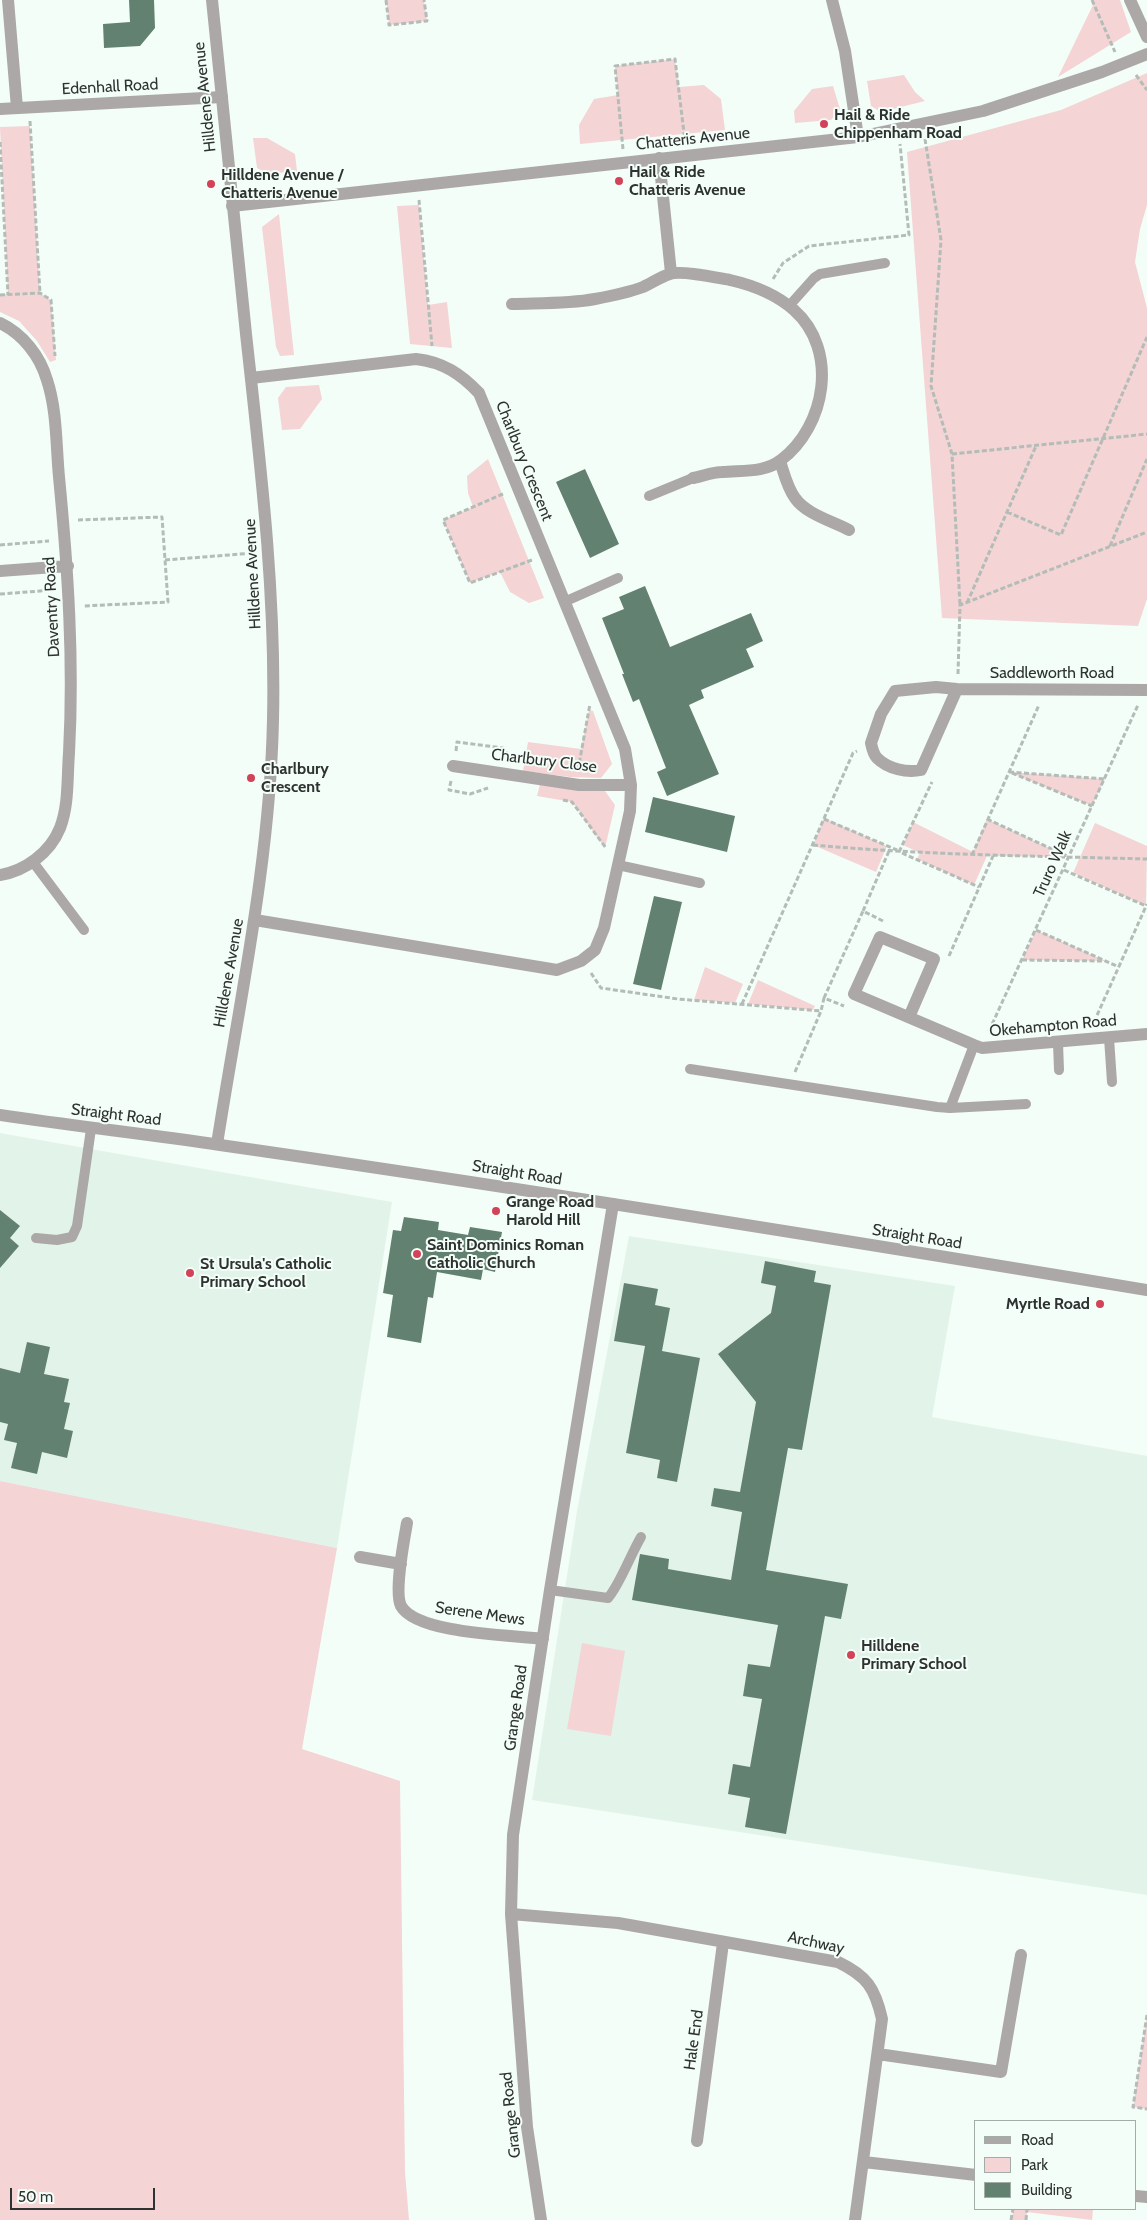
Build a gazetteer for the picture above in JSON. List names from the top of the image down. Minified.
{"streets":{"street":["Edenhall Road","Hilldene Avenue","Chatteris Avenue","Charlbury Crescent","Daventry Road","Saddleworth Road","Charlbury Close","Okehampton Road","Straight Road","Serene Mews","Grange Road","Archway","Hale End"],"path":["Truro Walk"]},"crossings":[["Edenhall Road","Hilldene Avenue"],["Hilldene Avenue","Chatteris Avenue"],["Hilldene Avenue","Charlbury Crescent"],["Hilldene Avenue","Straight Road"],["Charlbury Crescent","Charlbury Close"],["Saddleworth Road","Truro Walk"],["Truro Walk","Okehampton Road"],["Straight Road","Grange Road"],["Serene Mews","Grange Road"],["Grange Road","Archway"],["Archway","Hale End"]],"places":["Hail & Ride Chippenham Road","Hail & Ride Chatteris Avenue","Hilldene Avenue / Chatteris Avenue","Charlbury Crescent","Grange Road Harold Hill","Saint Dominics Roman Catholic Church","St Ursula's Catholic Primary School","Myrtle Road","Hilldene Primary School"],"legend":["Road","Park","Building"],"scale_bar":"50 m"}
